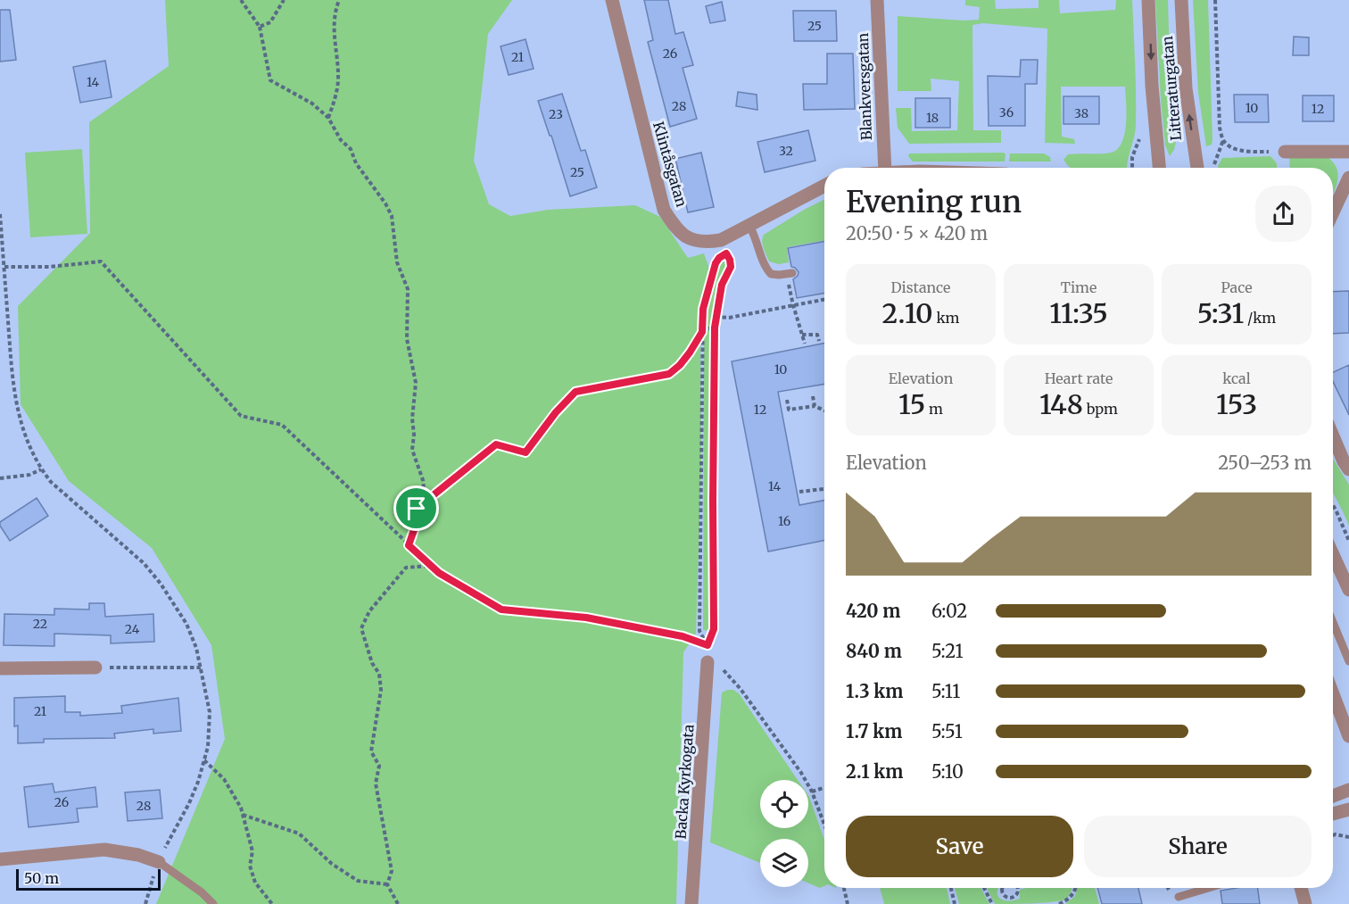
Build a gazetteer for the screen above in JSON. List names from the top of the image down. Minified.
{"streets":{"street":["Blankversgatan","Litteraturgatan","Klintåsgatan","Backa Kyrkogata"]},"house_numbers":["25","26","21","14","28","10","12","36","38","23","18","32","25","10","12","14","16","22","24","21","26","28"],"scale_bar":"50 m","page":{"heading":["Evening run","20:50 · 5 × 420 m"],"stats":[["Distance","2.10 km"],["Time","11:35"],["Pace","5:31 /km"],["Elevation","15 m"],["Heart rate","148 bpm"],["kcal","153"]],"chart":["Elevation","250–253 m"],"list":[{"name":"420 m","note":"6:02"},{"name":"840 m","note":"5:21"},{"name":"1.3 km","note":"5:11"},{"name":"1.7 km","note":"5:51"},{"name":"2.1 km","note":"5:10"}],"buttons":["Save","Share"],"scale":"50 m"}}
